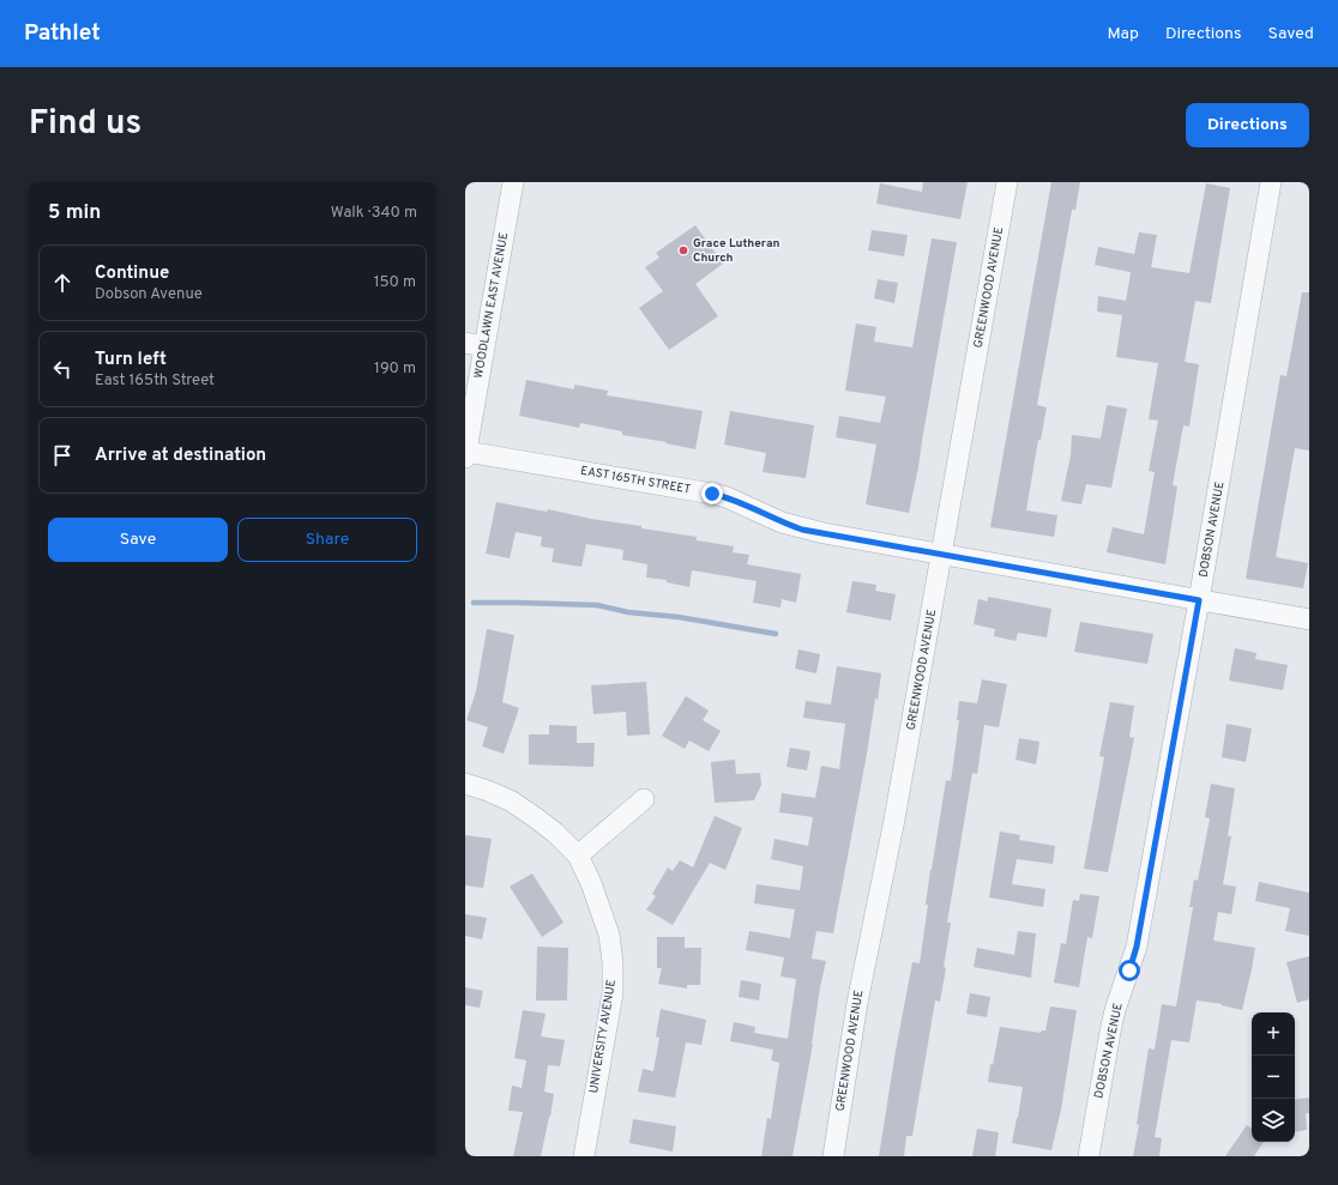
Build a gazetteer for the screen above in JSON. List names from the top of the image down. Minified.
{"streets":{"street":["GREENWOOD AVENUE","WOODLAWN EAST AVENUE","EAST 165TH STREET","DOBSON AVENUE","UNIVERSITY AVENUE"]},"crossings":[["GREENWOOD AVENUE","EAST 165TH STREET"],["WOODLAWN EAST AVENUE","EAST 165TH STREET"],["EAST 165TH STREET","DOBSON AVENUE"]],"places":["Grace Lutheran Church"],"page":{"header":"Pathlet","nav":["Map","Directions","Saved"],"title":"Find us","buttons":["Directions",["Save","Share"]],"heading":["5 min","Walk · 340 m"],"list":[["Continue","Dobson Avenue","150 m"],["Turn left","East 165th Street","190 m"],"Arrive at destination"],"map_buttons":["+","−"]}}
